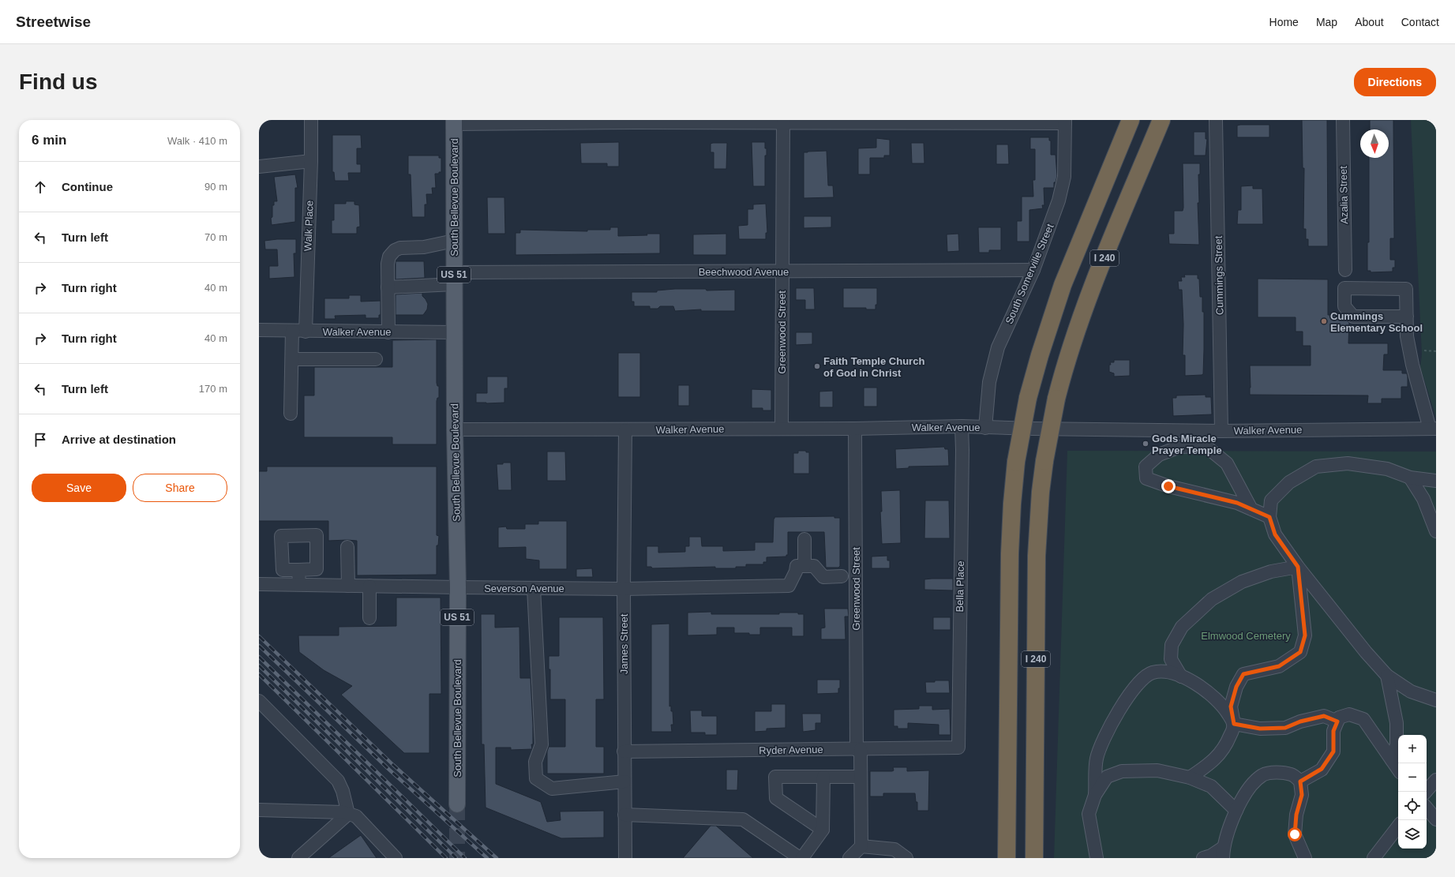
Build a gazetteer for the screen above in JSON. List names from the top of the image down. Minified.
{"streets":{"highway":["I 240"],"main road":["South Bellevue Boulevard","US 51"],"street":["Azalia Street","Walk Place","Beechwood Avenue","South Somerville Street","Cummings Street","Walker Avenue","Greenwood Street","Bella Place","Severson Avenue","James Street","Ryder Avenue"]},"crossings":[["South Bellevue Boulevard","Beechwood Avenue"],["South Bellevue Boulevard","Walker Avenue"],["South Bellevue Boulevard","Severson Avenue"],["Walk Place","Walker Avenue"],["Beechwood Avenue","South Somerville Street"],["Beechwood Avenue","Greenwood Street"],["South Somerville Street","Walker Avenue"],["Cummings Street","Walker Avenue"],["Walker Avenue","Greenwood Street"],["Walker Avenue","Bella Place"],["Walker Avenue","James Street"],["Greenwood Street","Ryder Avenue"],["Bella Place","Ryder Avenue"],["Severson Avenue","James Street"],["James Street","Ryder Avenue"]],"parks":["Elmwood Cemetery"],"places":["Cummings Elementary School","Faith Temple Church of God in Christ","Gods Miracle Prayer Temple"],"north":"bottom","page":{"header":"Streetwise","nav":["Home","Map","About","Contact"],"buttons":["Directions",["Save","Share"]],"title":"Find us","heading":["6 min","Walk · 410 m"],"list":[["Continue","90 m"],["Turn left","70 m"],["Turn right","40 m"],["Turn right","40 m"],["Turn left","170 m"],"Arrive at destination"],"map_buttons":["+","−"]}}
